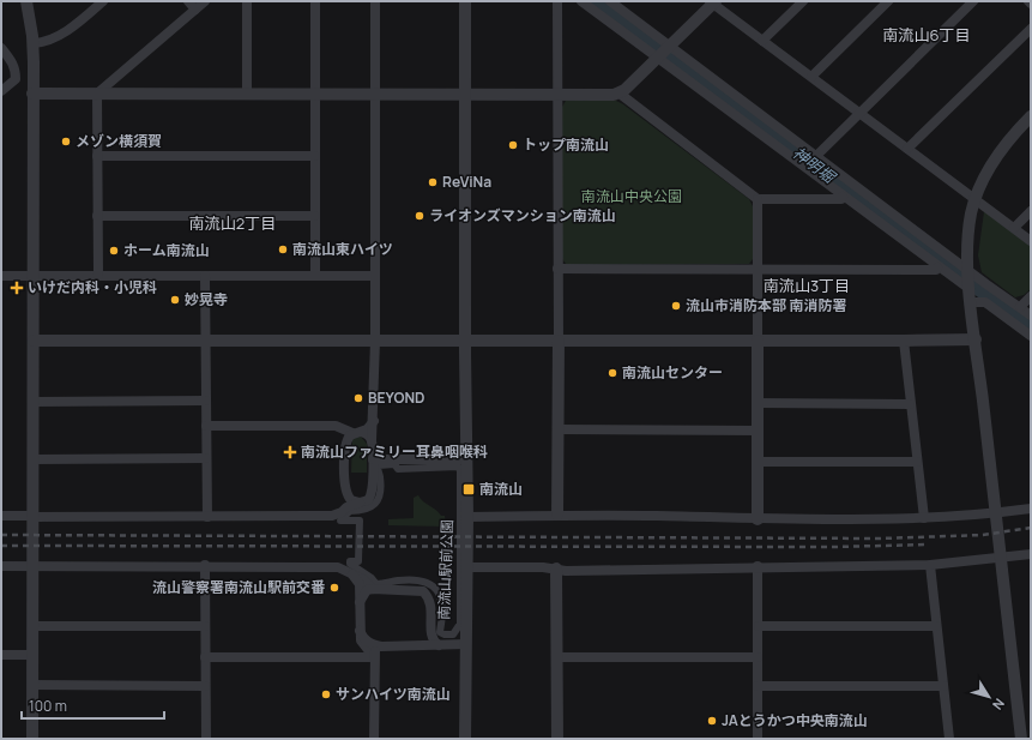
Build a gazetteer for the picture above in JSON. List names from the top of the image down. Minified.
{"streets":{"street":["南流山駅前公園"]},"districts":["南流山6丁目","南流山2丁目","南流山3丁目"],"water":["神明堀"],"parks":["南流山中央公園"],"places":{"other":["メゾン横須賀","トップ南流山","ReViNa","ライオンズマンション南流山","南流山東ハイツ","ホーム南流山","妙晃寺","流山市消防本部 南消防署","南流山センター","BEYOND","流山警察署南流山駅前交番","サンハイツ南流山","JAとうかつ中央南流山"],"health":["いけだ内科・小児科","南流山ファミリー耳鼻咽喉科"],"transit":["南流山"]},"scale_bar":"100 m","north":"bottom right"}
